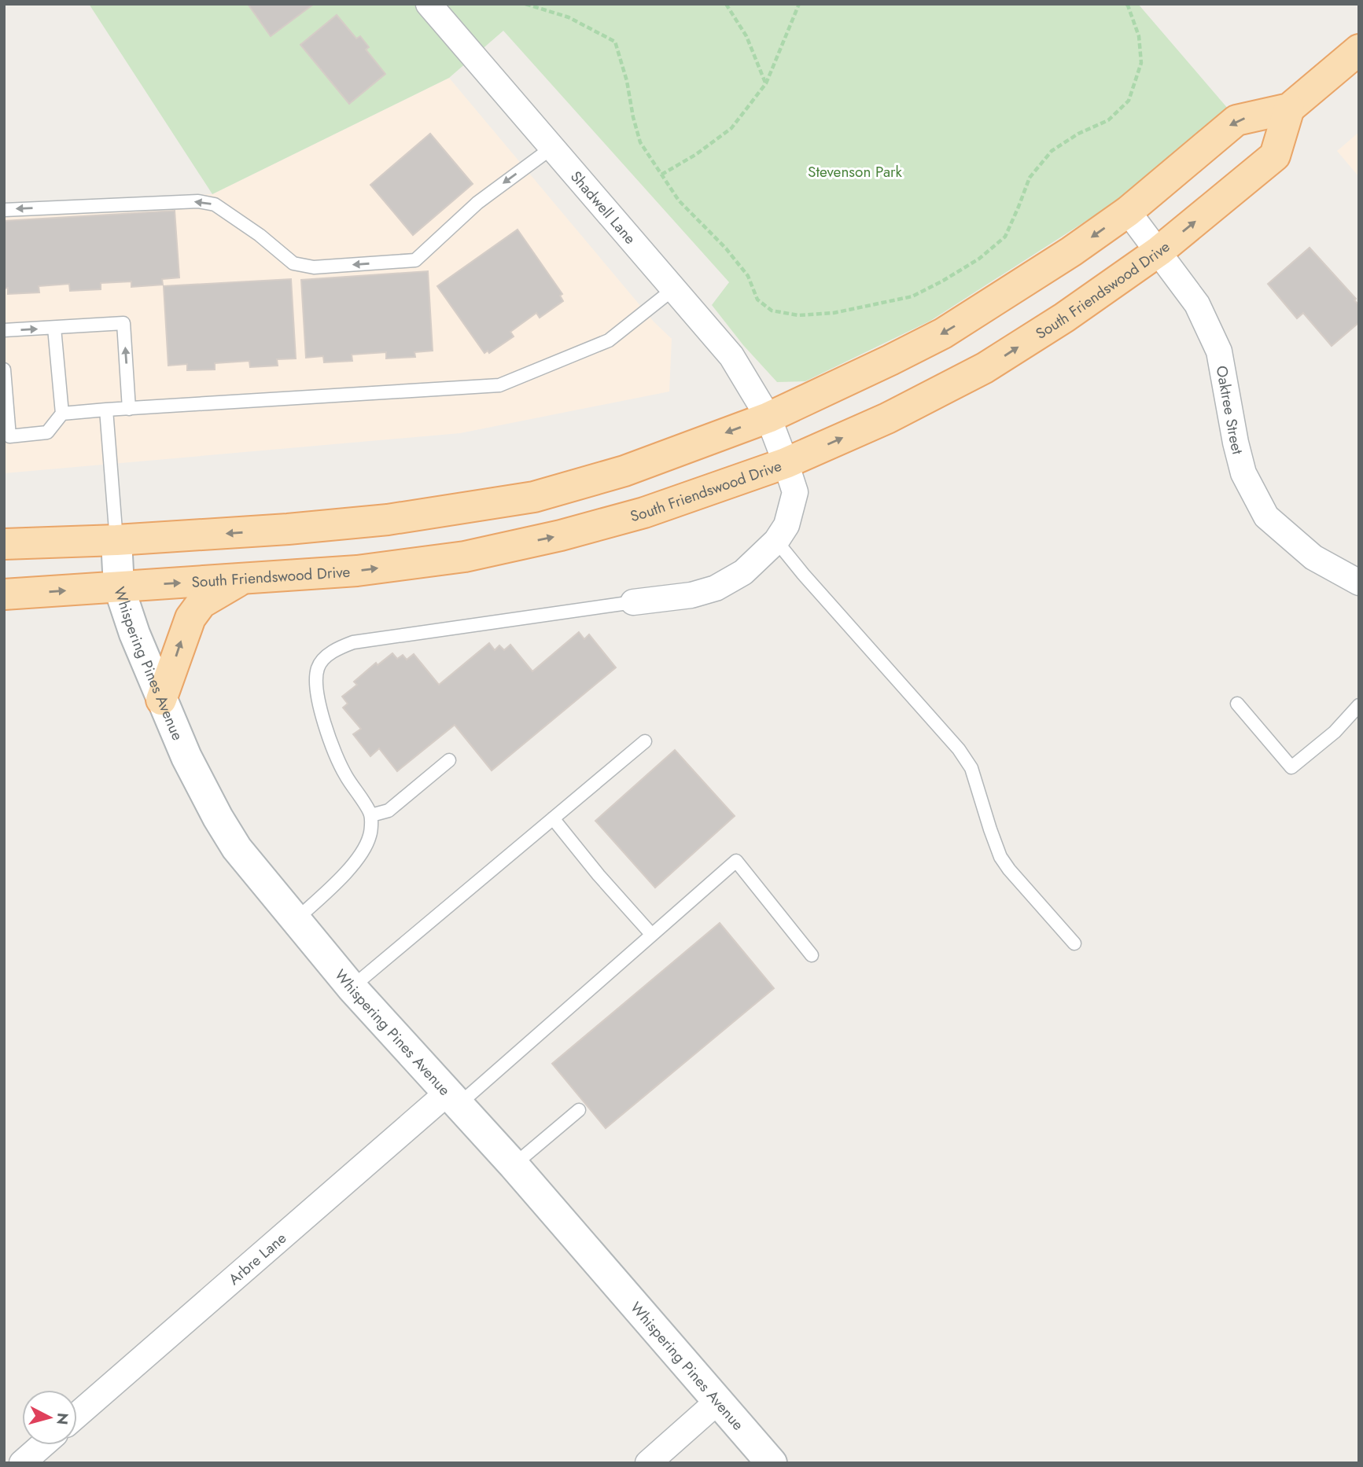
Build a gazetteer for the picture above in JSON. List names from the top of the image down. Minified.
{"streets":{"main road":["South Friendswood Drive","Whispering Pines Avenue"],"street":["Shadwell Lane","Oaktree Street","Arbre Lane"]},"crossings":[["Shadwell Lane","South Friendswood Drive"],["South Friendswood Drive","Oaktree Street"],["South Friendswood Drive","Whispering Pines Avenue"],["Whispering Pines Avenue","Arbre Lane"]],"parks":["Stevenson Park"],"north":"right"}
